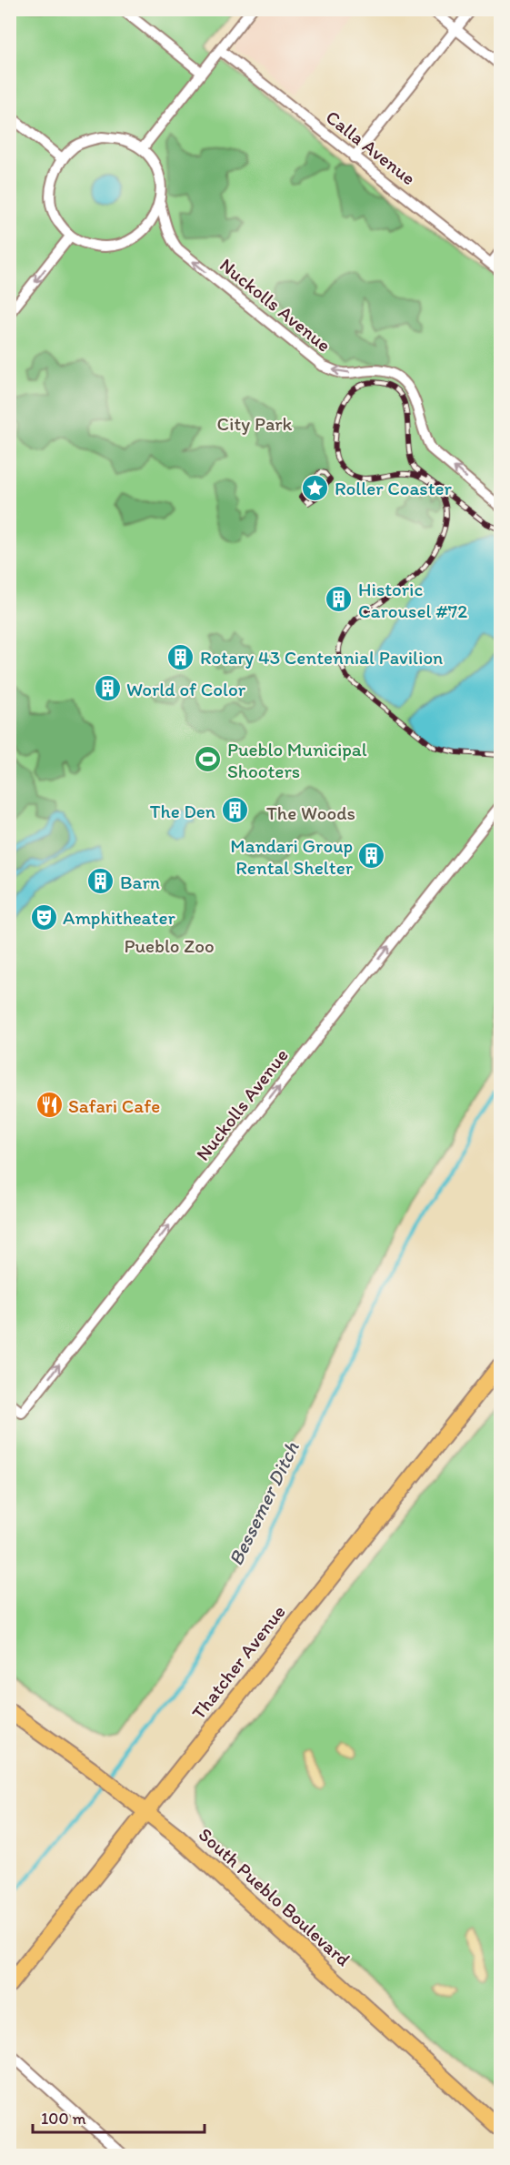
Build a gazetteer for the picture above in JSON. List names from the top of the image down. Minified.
{"streets":{"main road":["Thatcher Avenue","South Pueblo Boulevard"],"street":["Calla Avenue","Nuckolls Avenue"]},"crossings":[["Thatcher Avenue","South Pueblo Boulevard"]],"water":["Bessemer Ditch"],"parks":["City Park","The Woods","Pueblo Zoo"],"places":{"place":["Roller Coaster"],"building":["Historic Carousel #72","Rotary 43 Centennial Pavilion","World of Color","The Den","Mandari Group Rental Shelter","Barn"],"sports":["Pueblo Municipal Shooters"],"theatre":["Amphitheater"],"restaurant":["Safari Cafe"]},"scale_bar":"100 m"}
